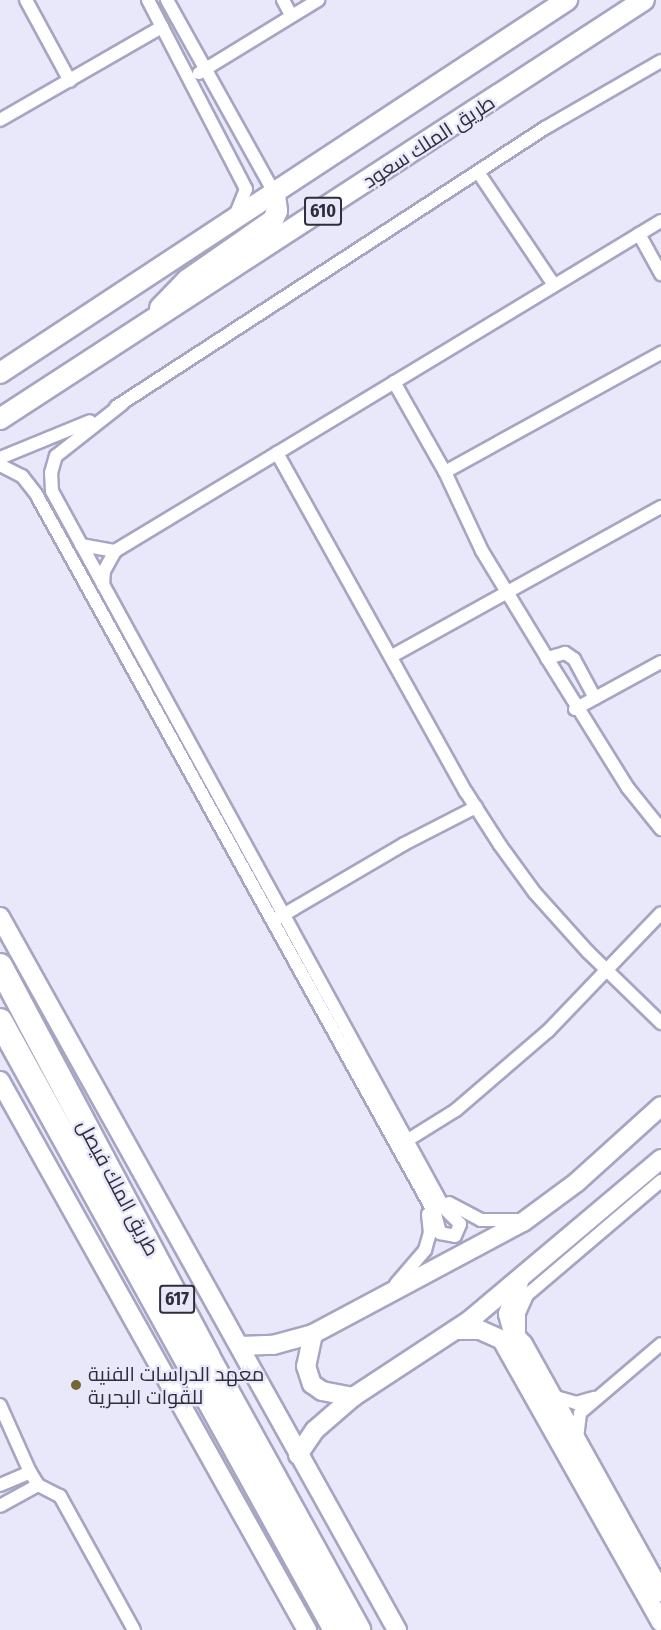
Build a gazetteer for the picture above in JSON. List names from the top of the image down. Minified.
{"streets":{"highway":["طريق الملك فيصل","617"],"main road":["طريق الملك سعود","610"]},"places":["معهد الدراسات الفنية للقوات البحرية"]}
